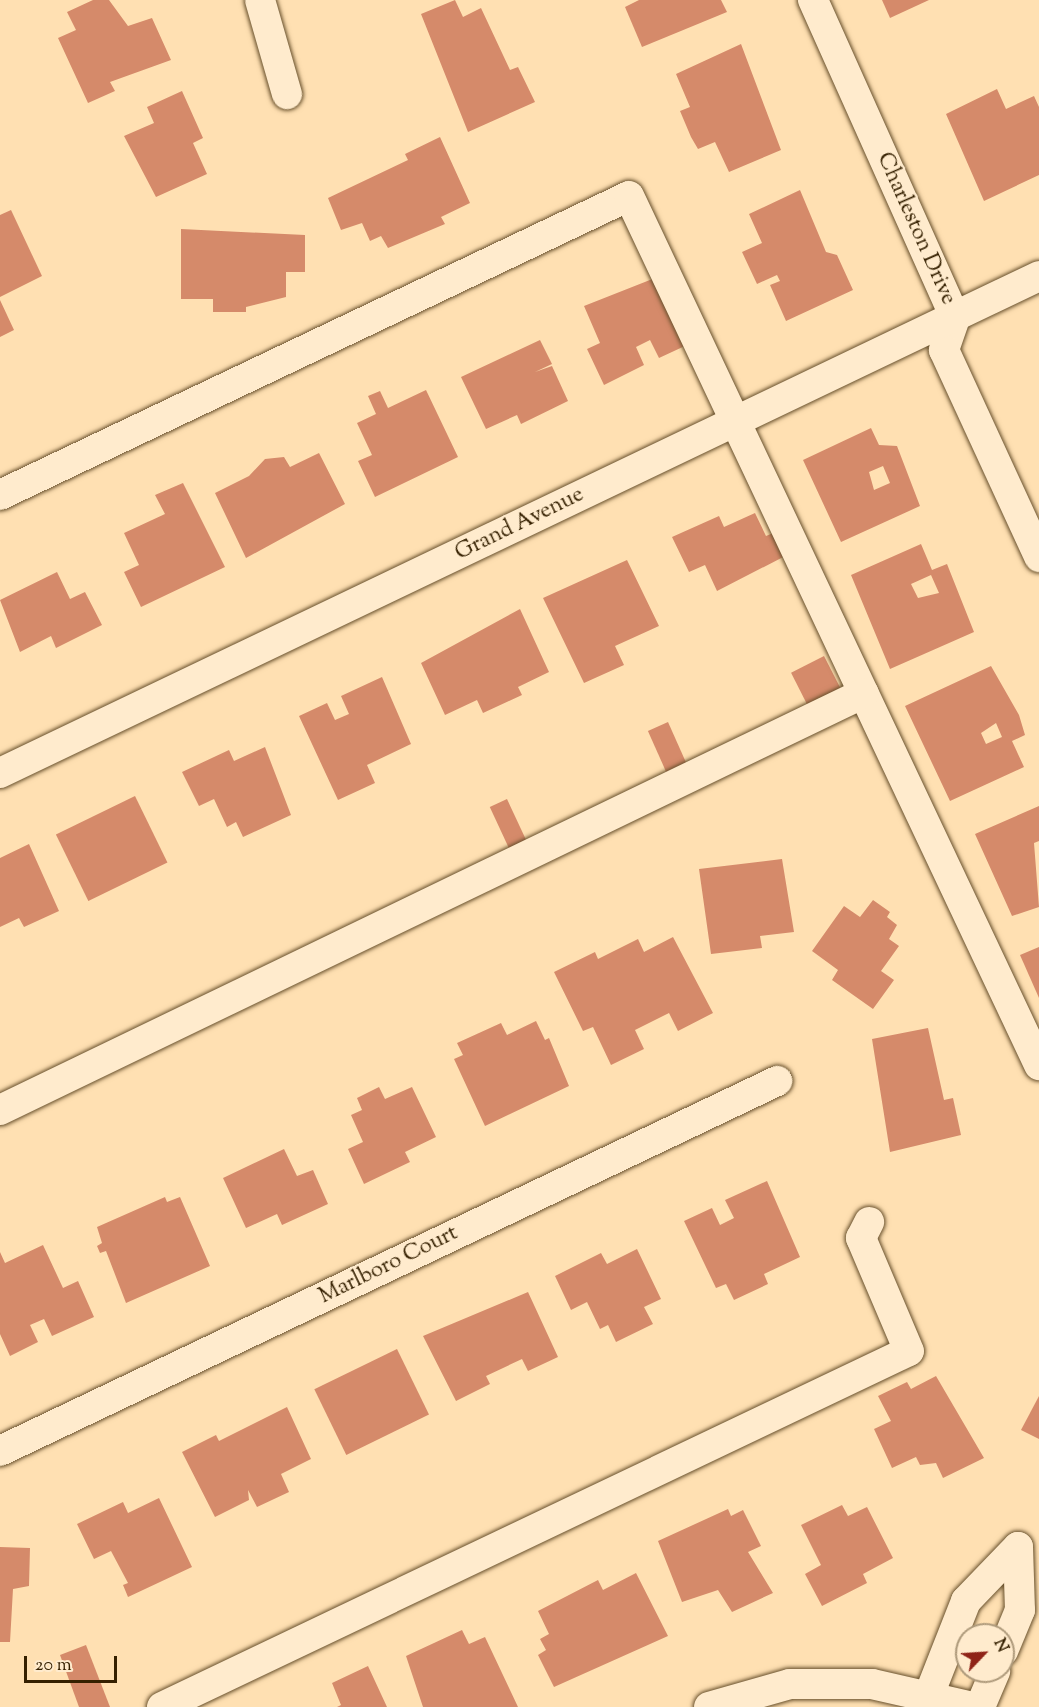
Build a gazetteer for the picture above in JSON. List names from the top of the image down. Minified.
{"streets":{"street":["Charleston Drive","Grand Avenue","Marlboro Court"]},"crossings":[["Charleston Drive","Grand Avenue"]],"scale_bar":"20 m","north":"top right"}
